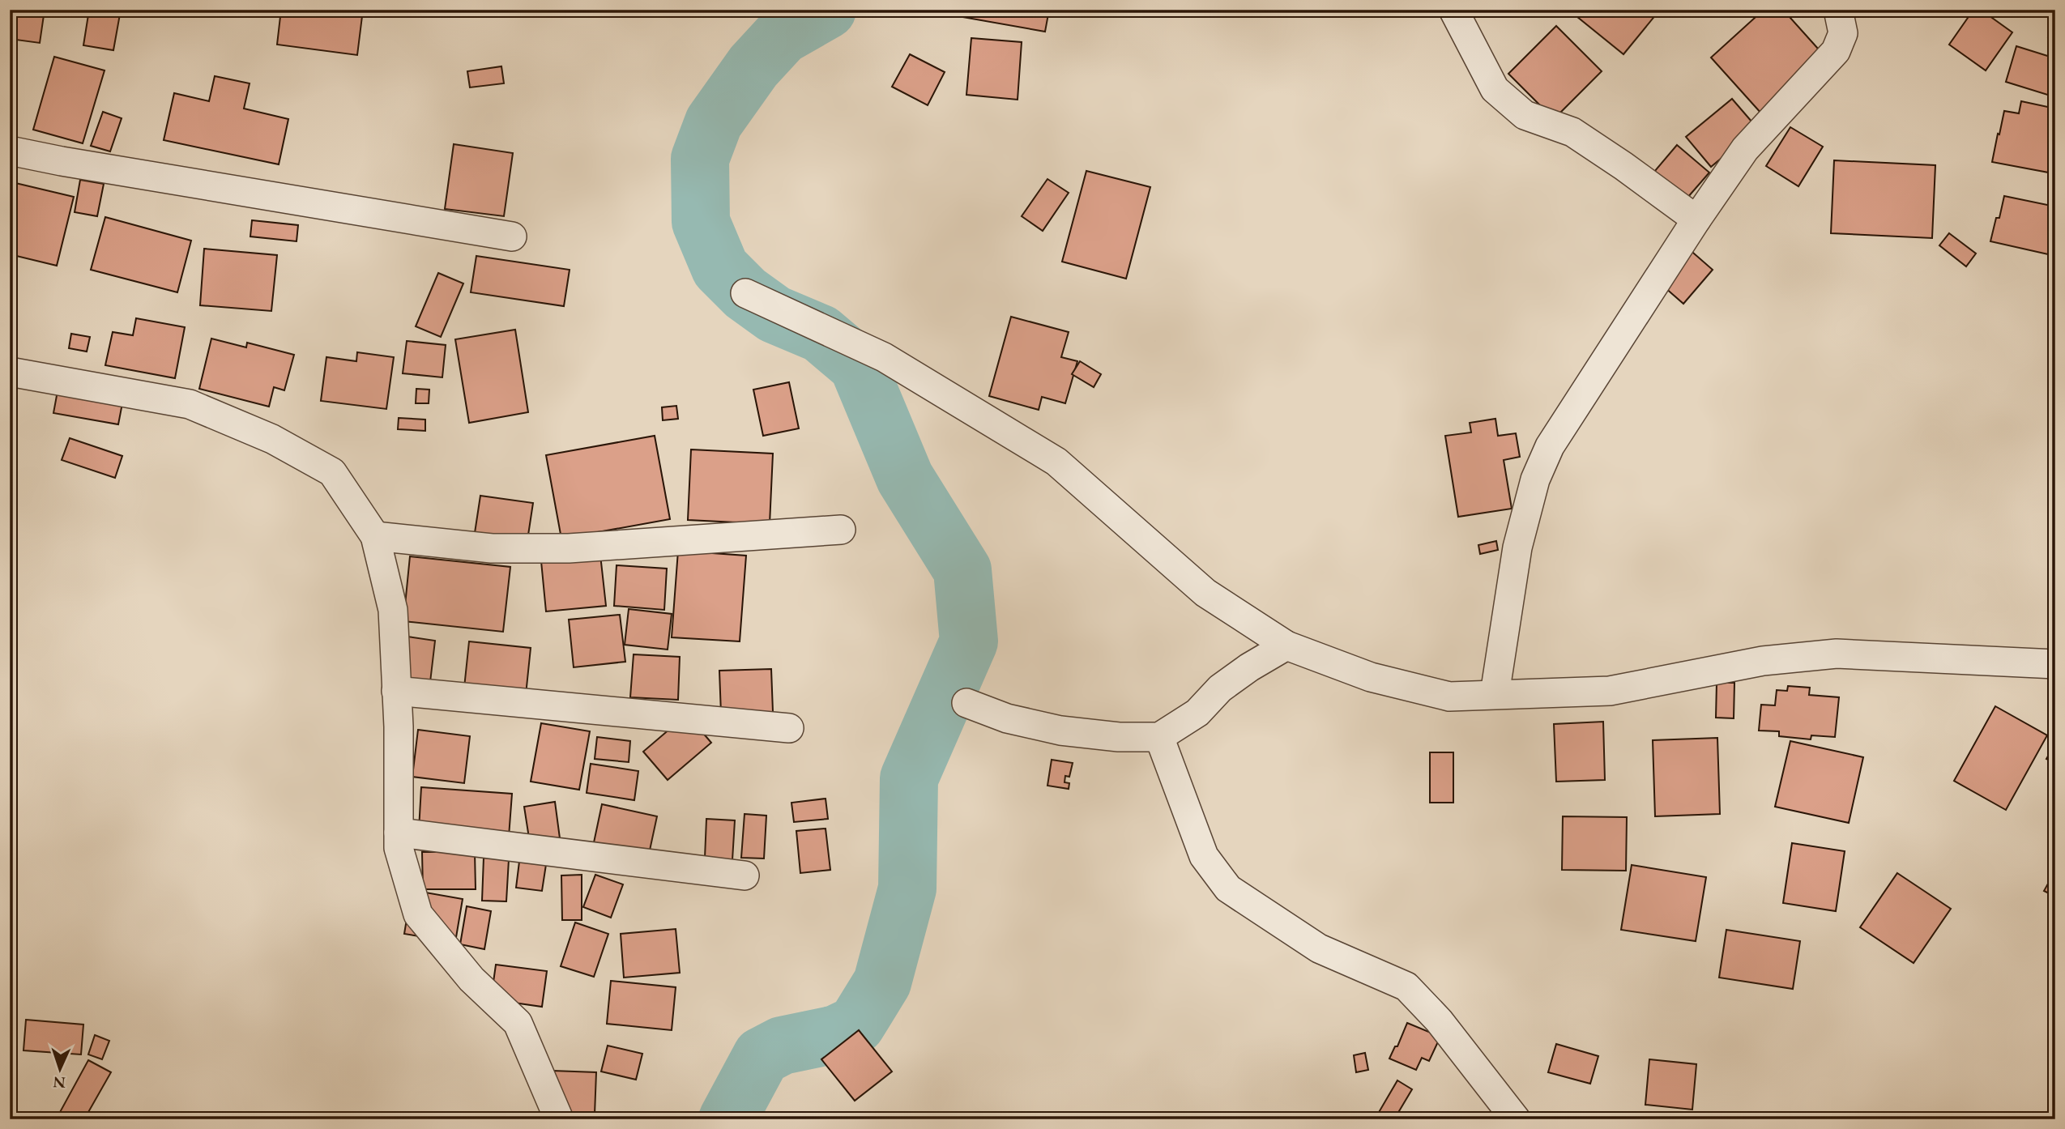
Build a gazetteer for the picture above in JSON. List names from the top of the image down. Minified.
{"north":"bottom"}
